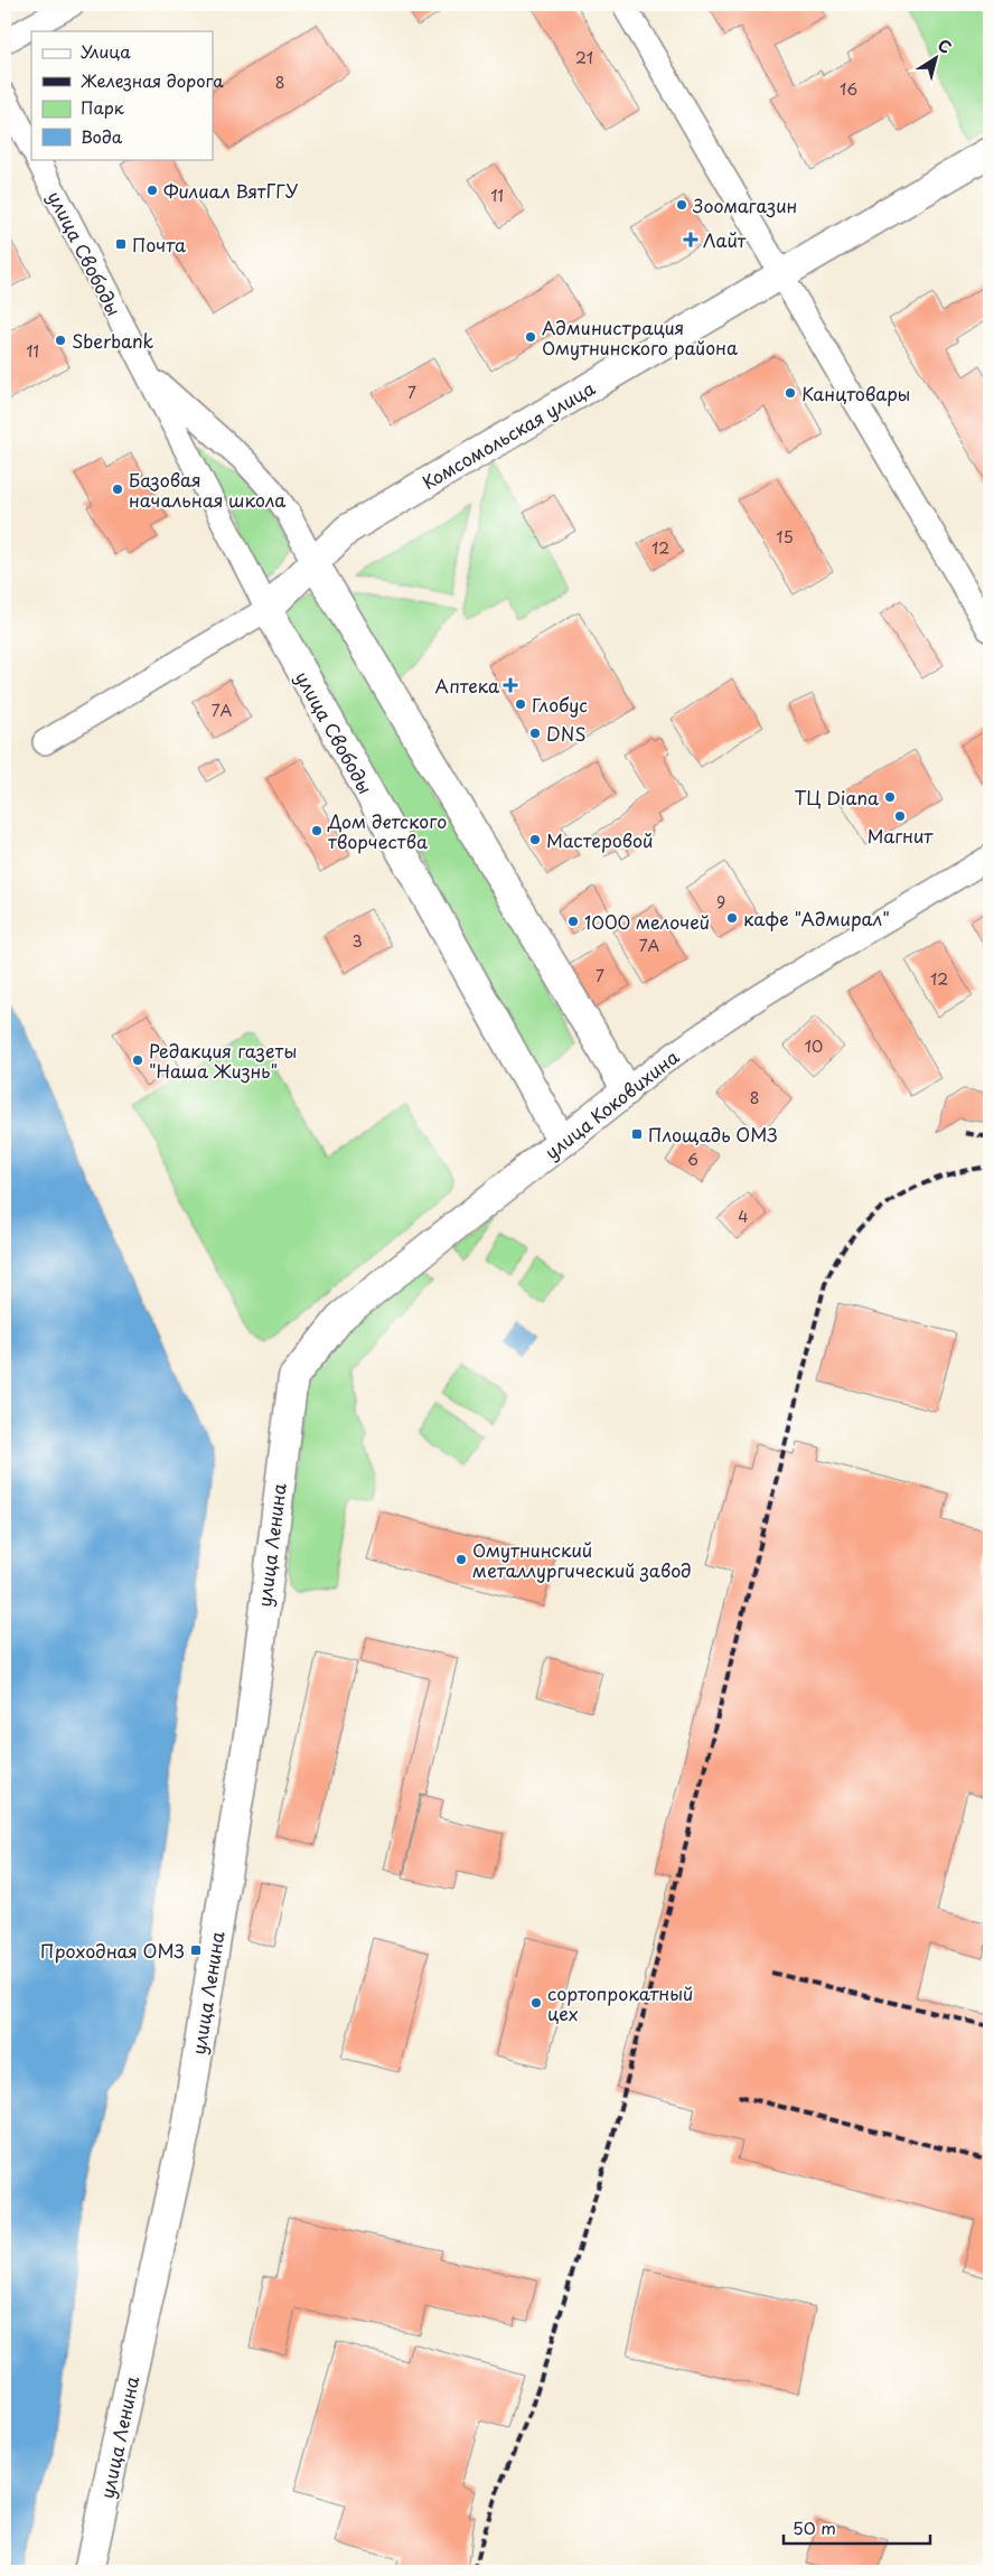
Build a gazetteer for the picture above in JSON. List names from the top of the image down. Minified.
{"streets":{"main road":["улица Свободы","Комсомольская улица","улица Коковихина","улица Ленина"]},"crossings":[["улица Свободы","Комсомольская улица"],["улица Свободы","улица Коковихина"],["улица Коковихина","улица Ленина"]],"places":{"other":["Филиал ВятГГУ","Зоомагазин","Администрация Омутнинского района","Sberbank","Канцтовары","Базовая начальная школа","Глобус","DNS","ТЦ Diana","Магнит","Дом детского творчества","Мастеровой","кафе \"Адмирал\"","1000 мелочей","Редакция газеты \"Наша Жизнь\"","Омутнинский металлургический завод","сортопрокатный цех"],"health":["Лайт","Аптека"],"transit":["Почта","Площадь ОМЗ","Проходная ОМЗ"]},"house_numbers":["21","8","16","11","11","7","15","12","7А","9","3","7А","7","12","10","8","6","4"],"legend":["Улица","Железная дорога","Парк","Вода"],"scale_bar":"50 m","north":"top right"}
